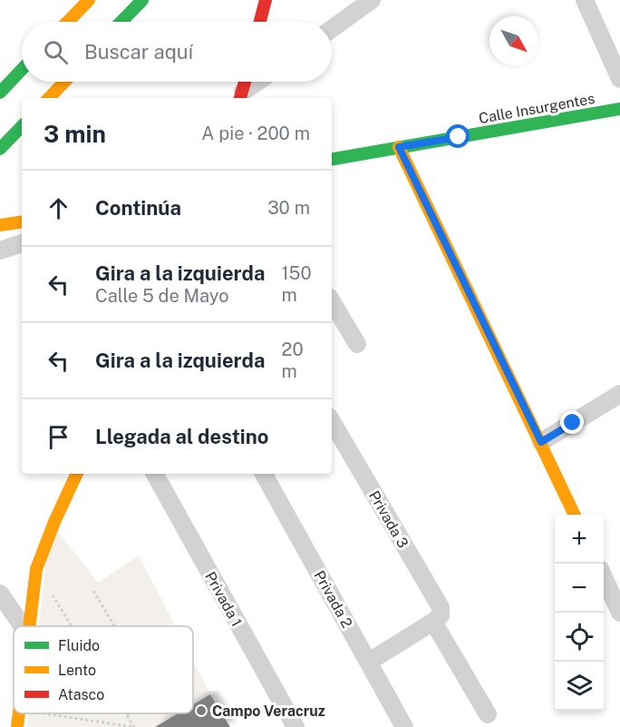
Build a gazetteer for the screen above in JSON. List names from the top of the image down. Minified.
{"streets":{"main road":["Calle Insurgentes"],"street":["Privada 3","Privada 1","Privada 2"]},"places":["Campo Veracruz"],"legend":["Fluido","Lento","Atasco"],"north":"bottom right","page":{"search":"Buscar aquí","heading":["3 min","A pie · 200 m"],"list":[["Continúa","30 m"],["Gira a la izquierda","Calle 5 de Mayo","150 m"],["Gira a la izquierda","20 m"],"Llegada al destino"],"map_buttons":["+","−"]}}
